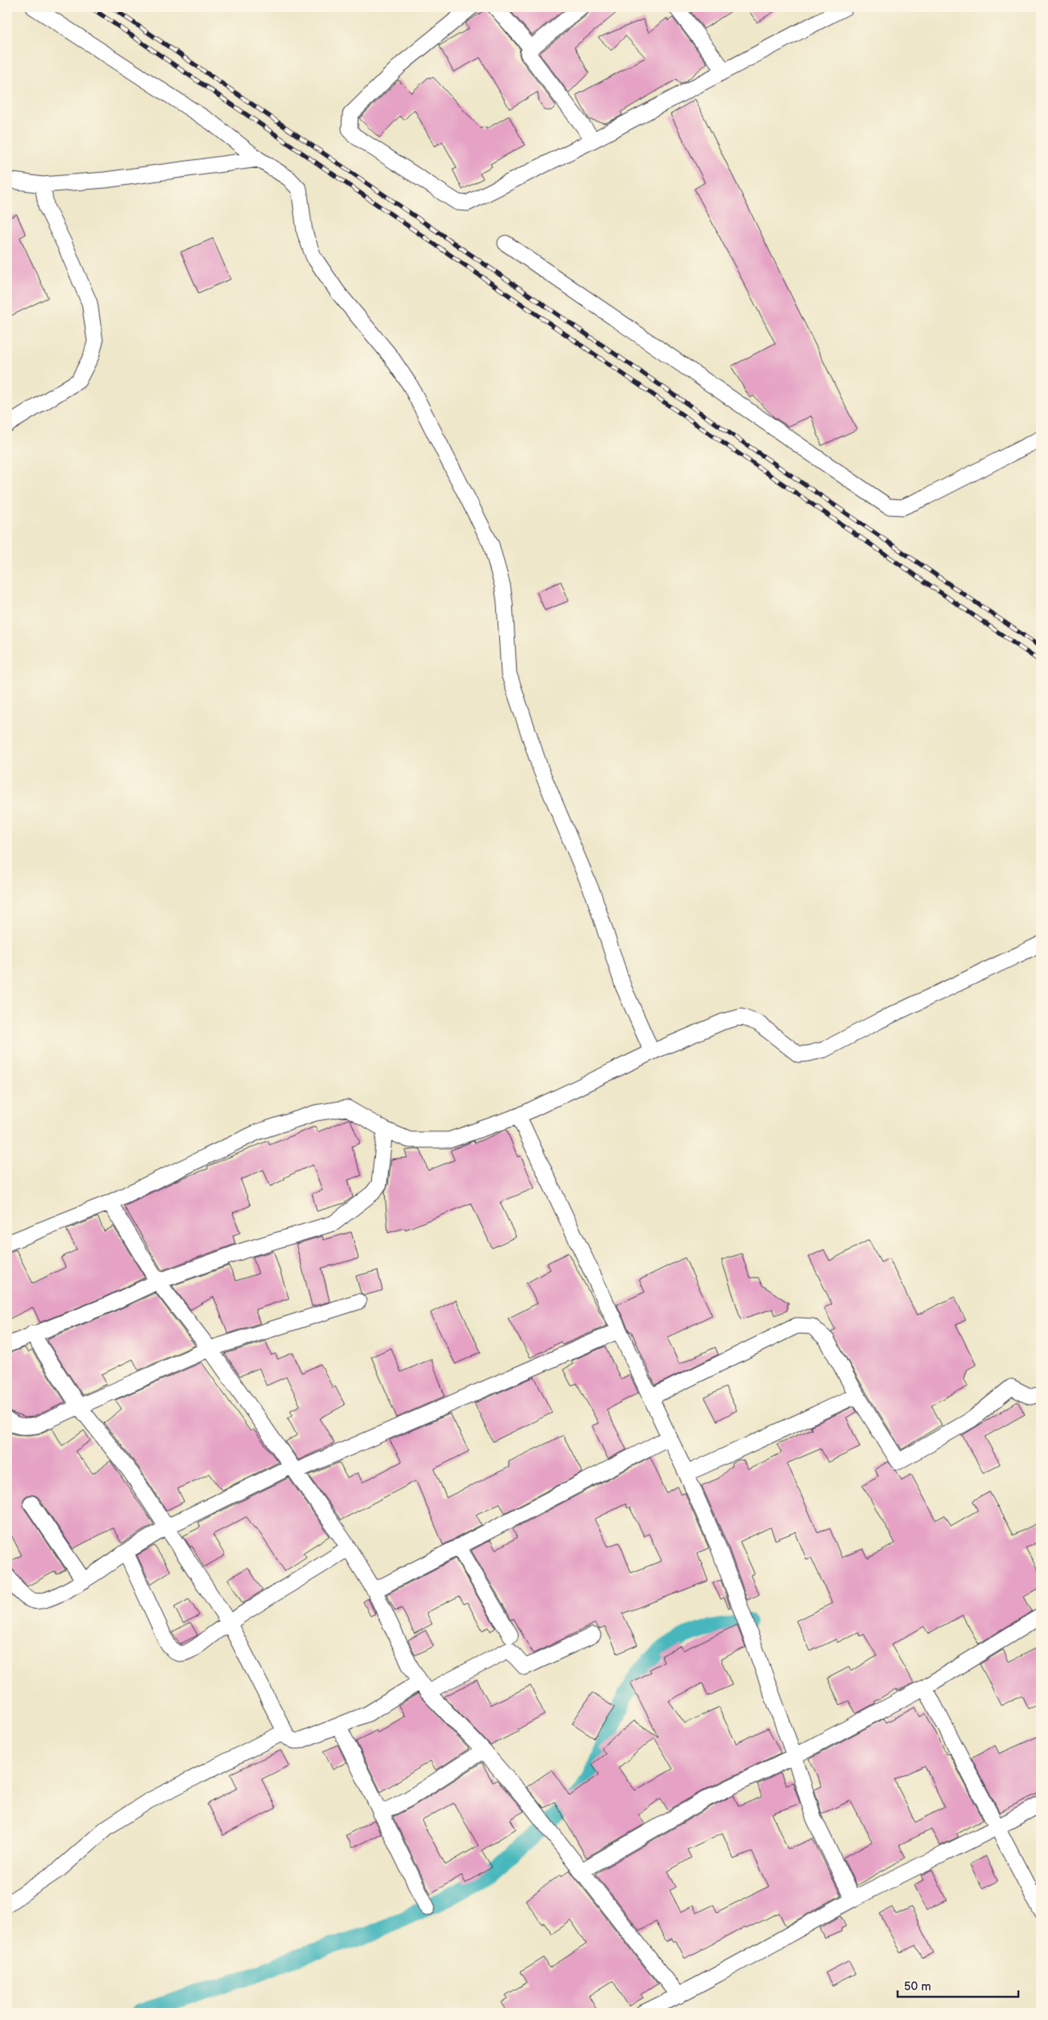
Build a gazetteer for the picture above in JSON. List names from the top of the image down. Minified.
{"scale_bar":"50 m"}
